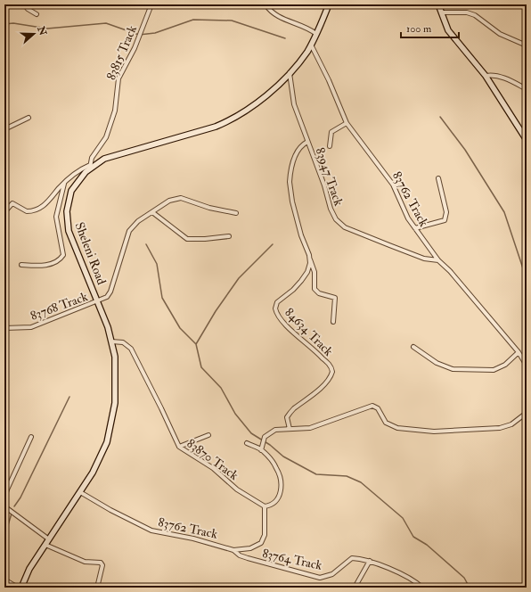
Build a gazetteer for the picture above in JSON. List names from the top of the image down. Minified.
{"streets":{"street":["83815 Track","83947 Track","83762 Track","Sheleni Road","83768 Track","84634 Track","83870 Track","83764 Track"]},"crossings":[["83815 Track","Sheleni Road"],["83947 Track","83762 Track"],["83947 Track","Sheleni Road"],["83762 Track","Sheleni Road"],["83762 Track","83870 Track"],["83762 Track","83764 Track"],["Sheleni Road","83768 Track"],["Sheleni Road","83870 Track"]],"scale_bar":"100 m","north":"right"}
